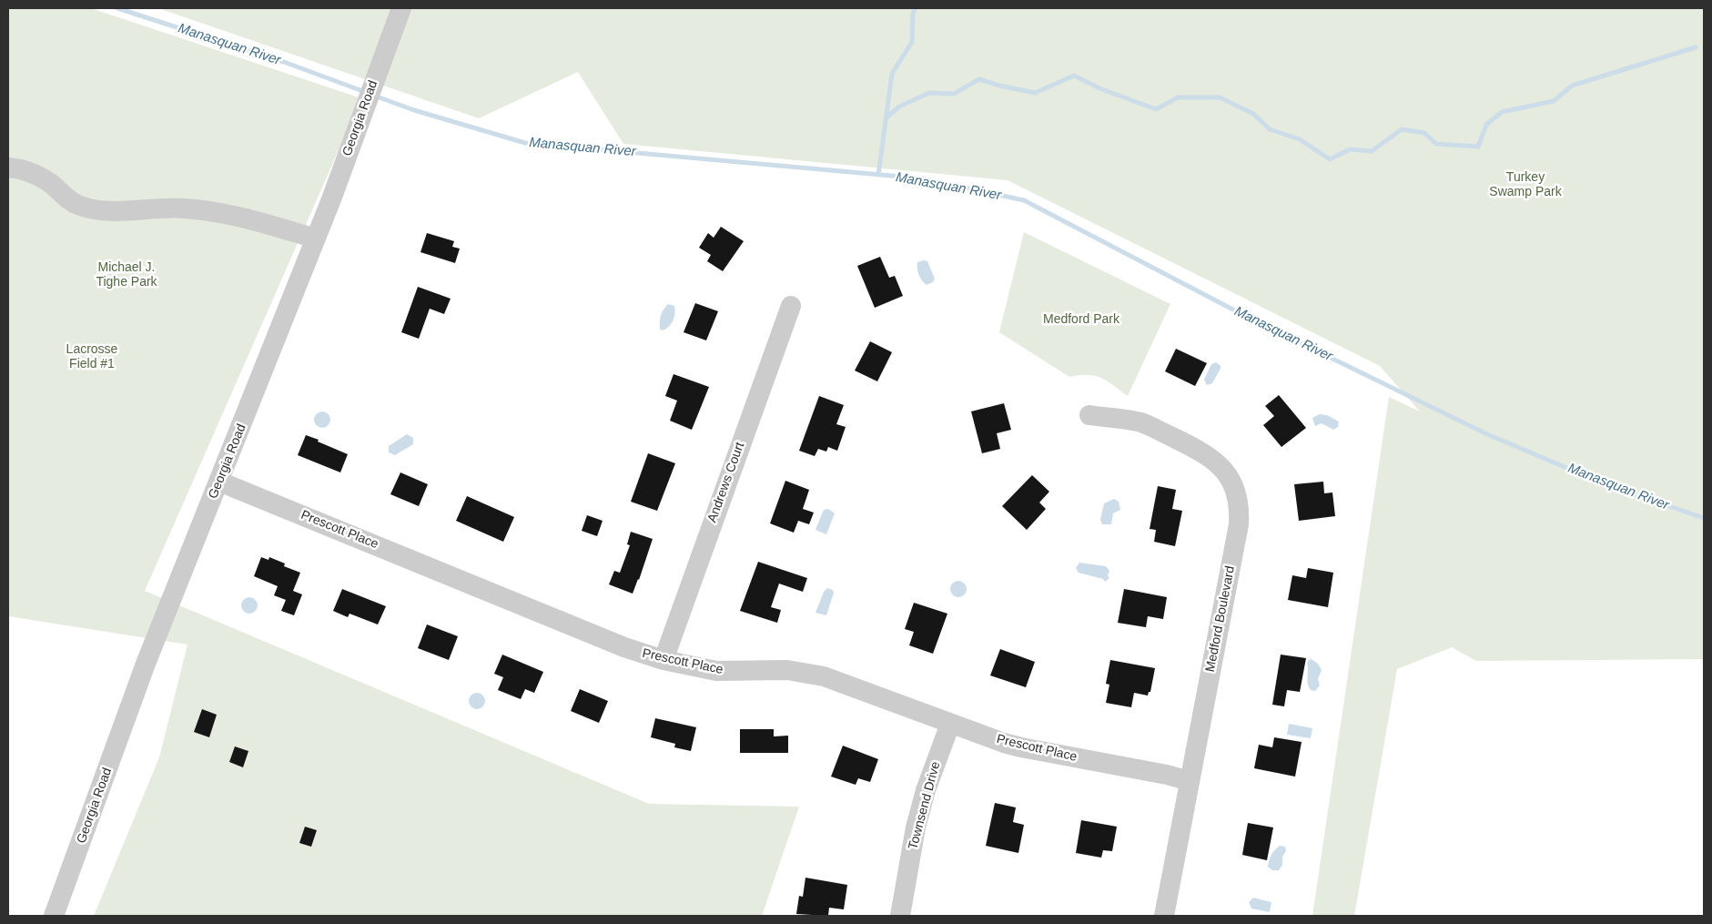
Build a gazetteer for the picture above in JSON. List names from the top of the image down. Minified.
{"streets":{"street":["Georgia Road","Andrews Court","Prescott Place","Medford Boulevard","Townsend Drive"]},"crossings":[["Georgia Road","Prescott Place"],["Andrews Court","Prescott Place"],["Prescott Place","Medford Boulevard"],["Prescott Place","Townsend Drive"]],"water":["Manasquan River"],"parks":["Turkey Swamp Park","Michael J. Tighe Park","Medford Park","Lacrosse Field #1"]}
